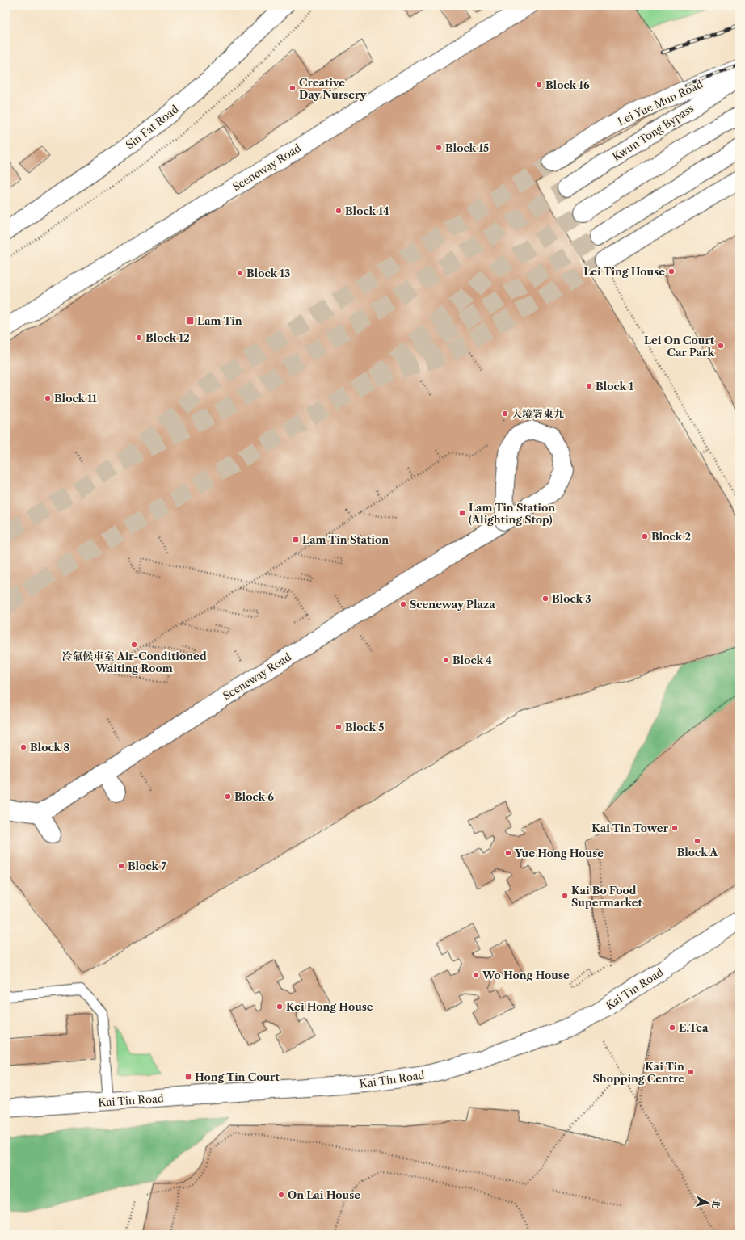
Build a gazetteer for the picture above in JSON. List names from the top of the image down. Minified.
{"streets":{"main road":["Lei Yue Mun Road","Sin Fat Road","Kwun Tong Bypass","Sceneway Road","Kai Tin Road"]},"places":{"other":["Block 16","Creative Day Nursery","Block 15","Block 14","Lei Ting House","Block 13","Block 12","Lei On Court Car Park","Block 1","Block 11","入境署東九","Block 2","Block 3","Sceneway Plaza","冷氣候車室 Air-Conditioned Waiting Room","Block 4","Block 5","Block 8","Block 6","Kai Tin Tower","Block A","Yue Hong House","Block 7","Kai Bo Food Supermarket","Wo Hong House","Kei Hong House","E.Tea","Kai Tin Shopping Centre","On Lai House"],"transit":["Lam Tin","Lam Tin Station (Alighting Stop)","Lam Tin Station","Hong Tin Court"]},"north":"right"}
